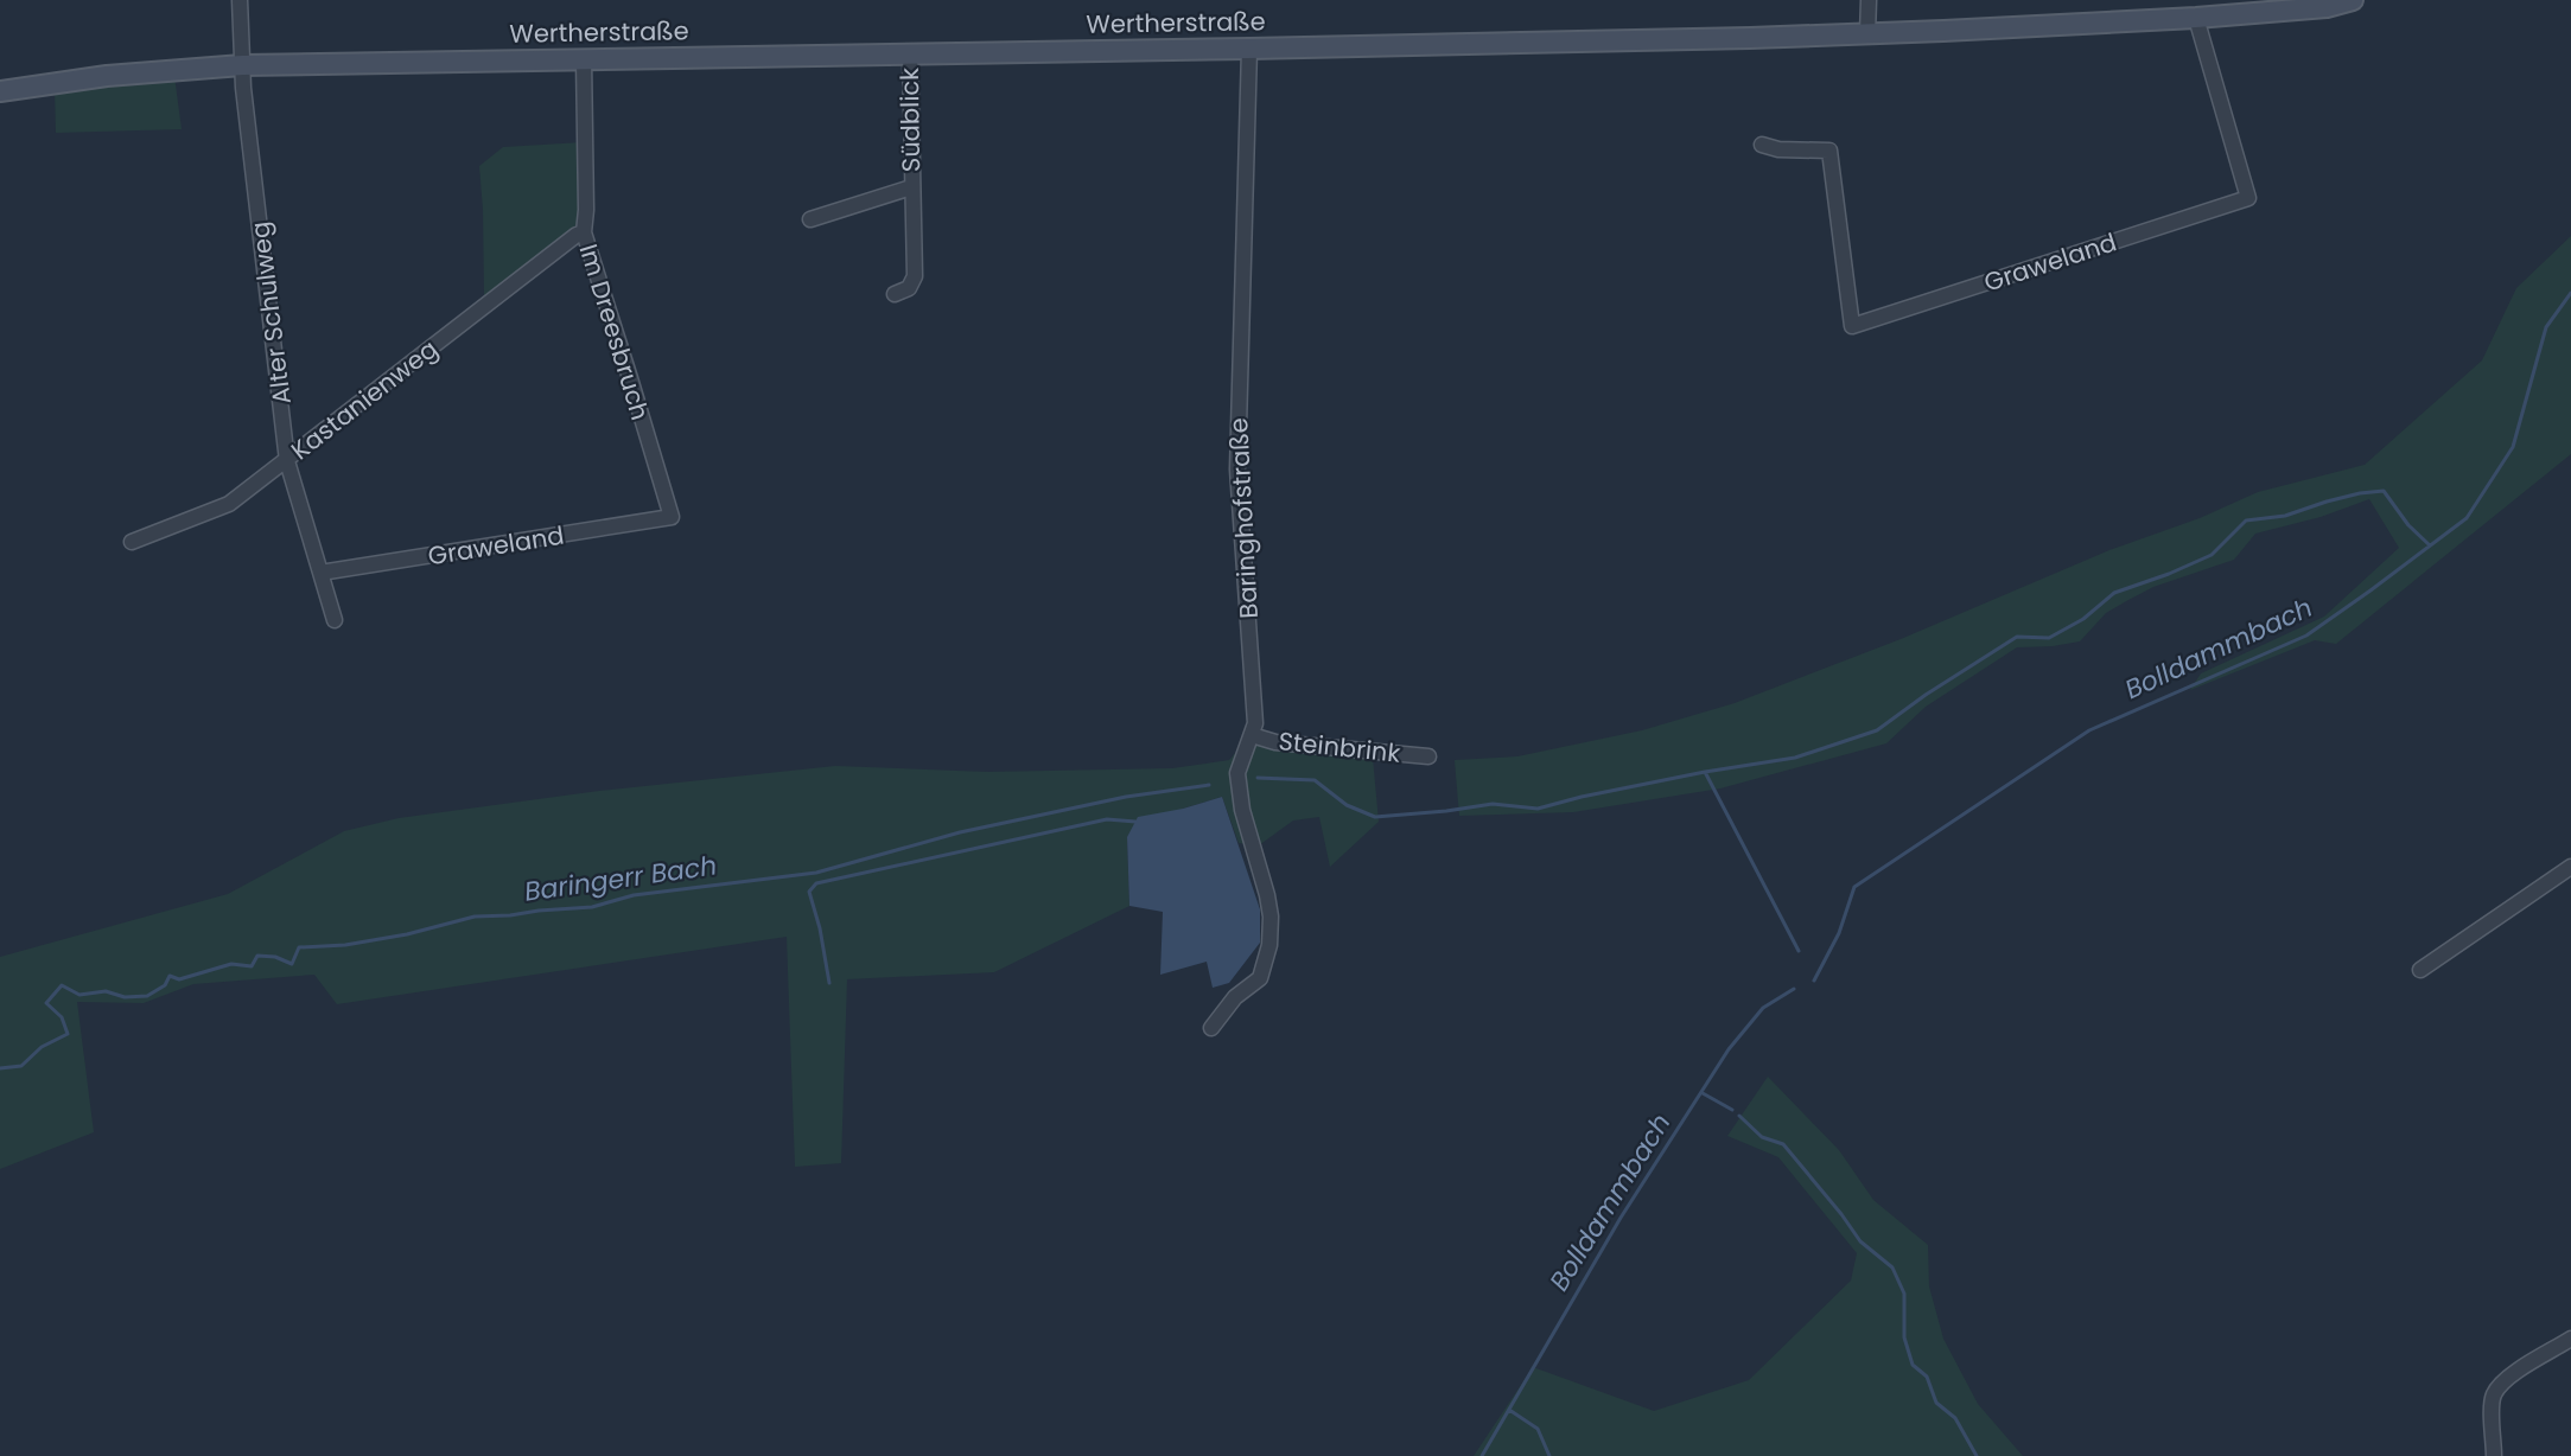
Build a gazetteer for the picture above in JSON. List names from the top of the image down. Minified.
{"streets":{"main road":["Wertherstraße"],"street":["Südblick","Graweland","Alter Schulweg","Im Dreesbruch","Kastanienweg","Baringhofstraße","Steinbrink"]},"crossings":[["Wertherstraße","Südblick"],["Wertherstraße","Graweland"],["Wertherstraße","Alter Schulweg"],["Wertherstraße","Im Dreesbruch"],["Wertherstraße","Baringhofstraße"],["Graweland","Alter Schulweg"],["Graweland","Im Dreesbruch"],["Alter Schulweg","Kastanienweg"],["Im Dreesbruch","Kastanienweg"],["Baringhofstraße","Steinbrink"]],"water":["Bolldammbach","Baringerr Bach"]}
